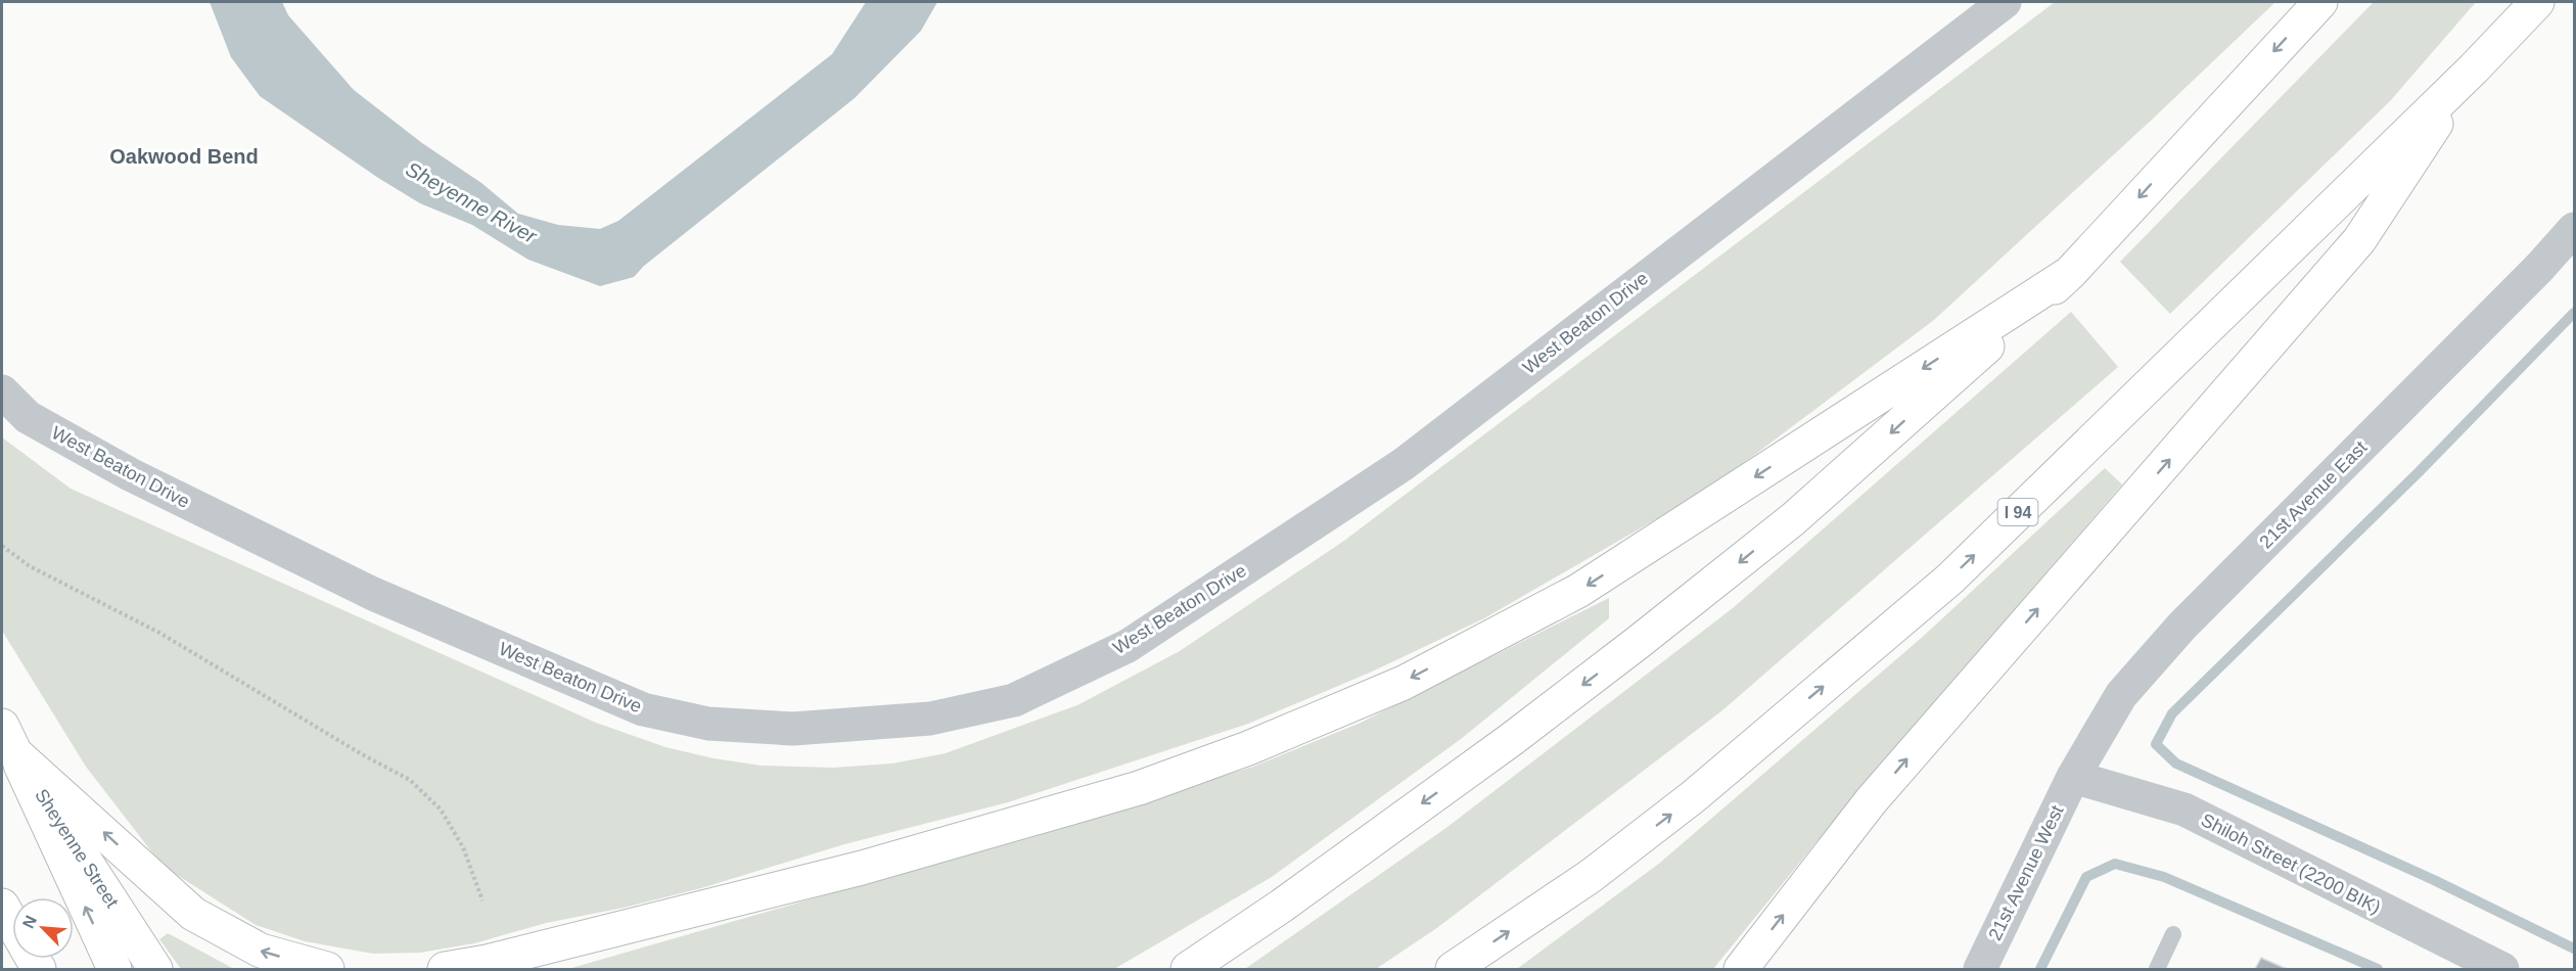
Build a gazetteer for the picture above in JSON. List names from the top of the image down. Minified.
{"streets":{"main road":["I 94","Sheyenne Street"],"street":["West Beaton Drive","21st Avenue East","Shiloh Street (2200 BIK)","21st Avenue West"]},"crossings":[["21st Avenue East","Shiloh Street (2200 BIK)"],["21st Avenue East","21st Avenue West"],["Shiloh Street (2200 BIK)","21st Avenue West"]],"districts":["Oakwood Bend"],"water":["Sheyenne River"],"north":"top left"}
